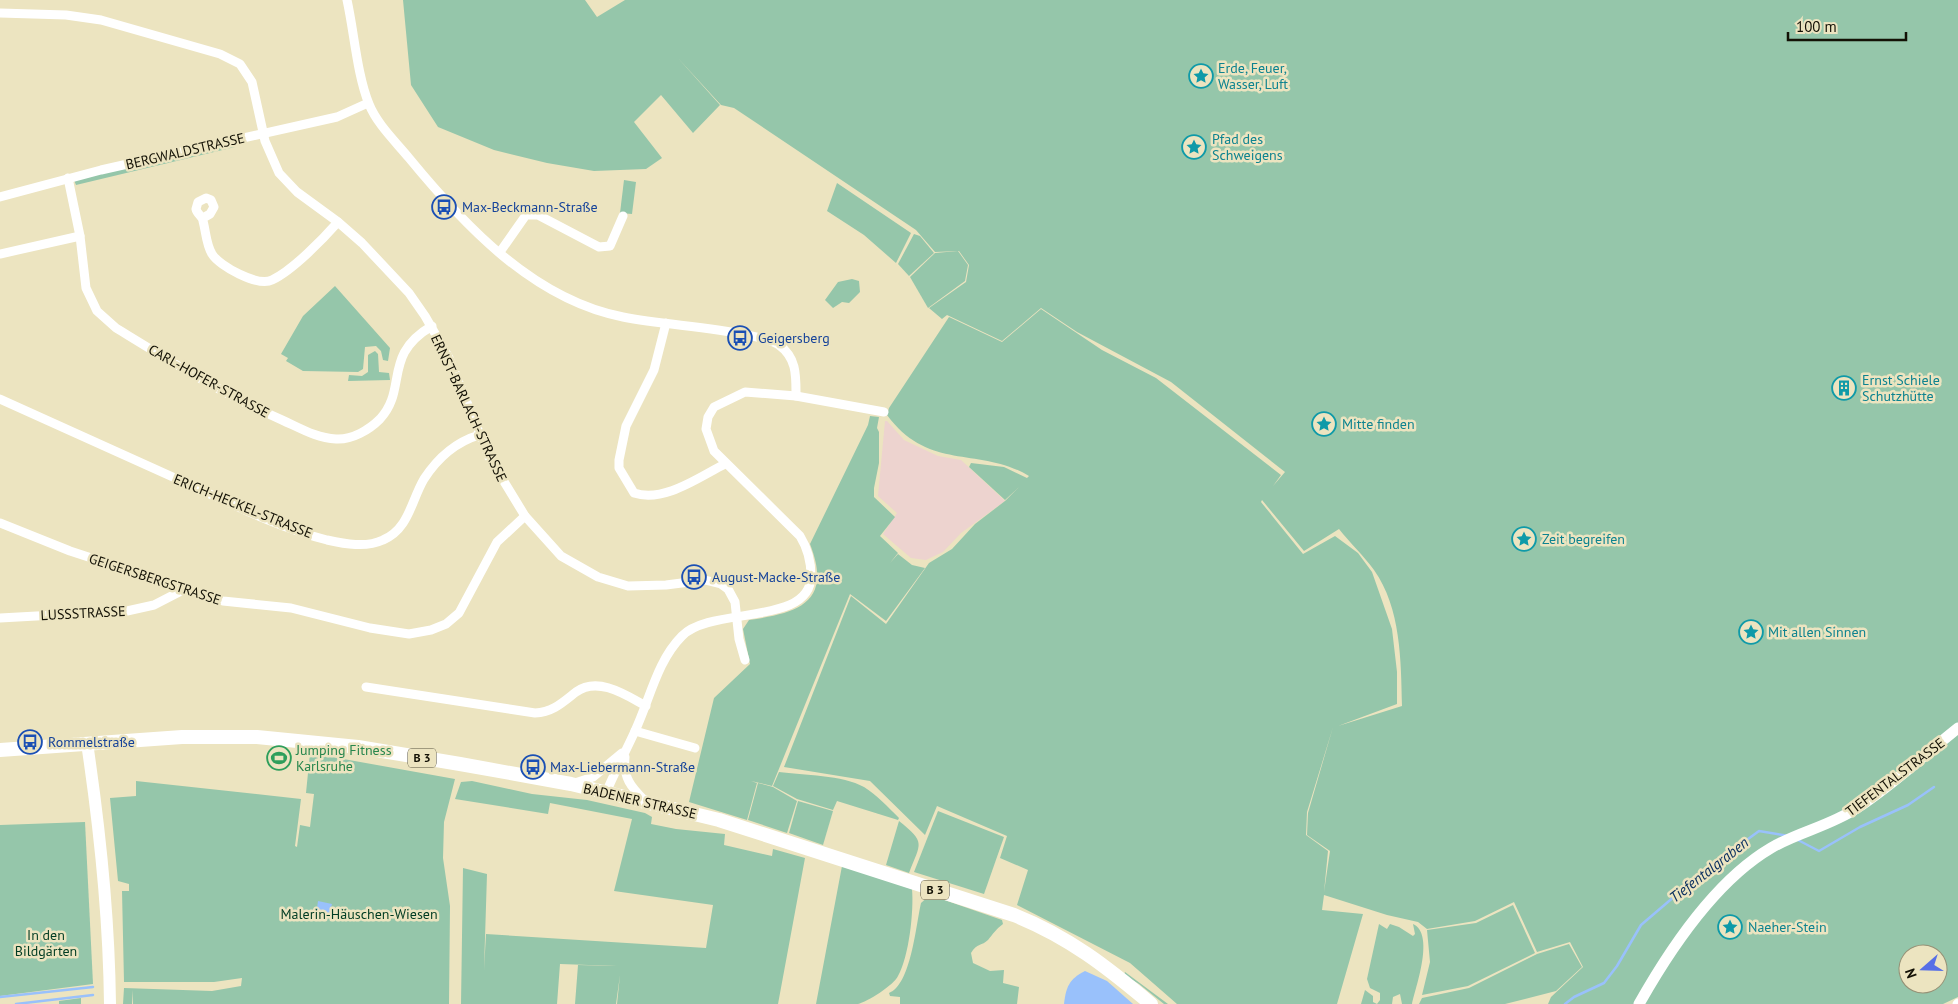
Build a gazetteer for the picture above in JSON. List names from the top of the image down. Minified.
{"streets":{"main road":["B 3","BADENER STRASSE"],"street":["BERGWALDSTRASSE","CARL-HOFER-STRASSE","ERNST-BARLACH-STRASSE","ERICH-HECKEL-STRASSE","GEIGERSBERGSTRASSE","LUSSSTRASSE","TIEFENTALSTRASSE"]},"crossings":[["BERGWALDSTRASSE","CARL-HOFER-STRASSE"],["BERGWALDSTRASSE","ERNST-BARLACH-STRASSE"],["CARL-HOFER-STRASSE","ERNST-BARLACH-STRASSE"],["ERNST-BARLACH-STRASSE","ERICH-HECKEL-STRASSE"],["ERNST-BARLACH-STRASSE","GEIGERSBERGSTRASSE"],["GEIGERSBERGSTRASSE","LUSSSTRASSE"]],"water":["Tiefentalgraben"],"parks":["Malerin-Häuschen-Wiesen","In den Bildgärten"],"places":{"place":["Erde, Feuer, Wasser, Luft","Pfad des Schweigens","Mitte finden","Zeit begreifen","Mit allen Sinnen","Naeher-Stein"],"bus stop":["Max-Beckmann-Straße","Geigersberg","August-Macke-Straße","Rommelstraße","Max-Liebermann-Straße"],"building":["Ernst Schiele Schutzhütte"],"sports":["Jumping Fitness Karlsruhe"]},"scale_bar":"100 m","north":"left"}
